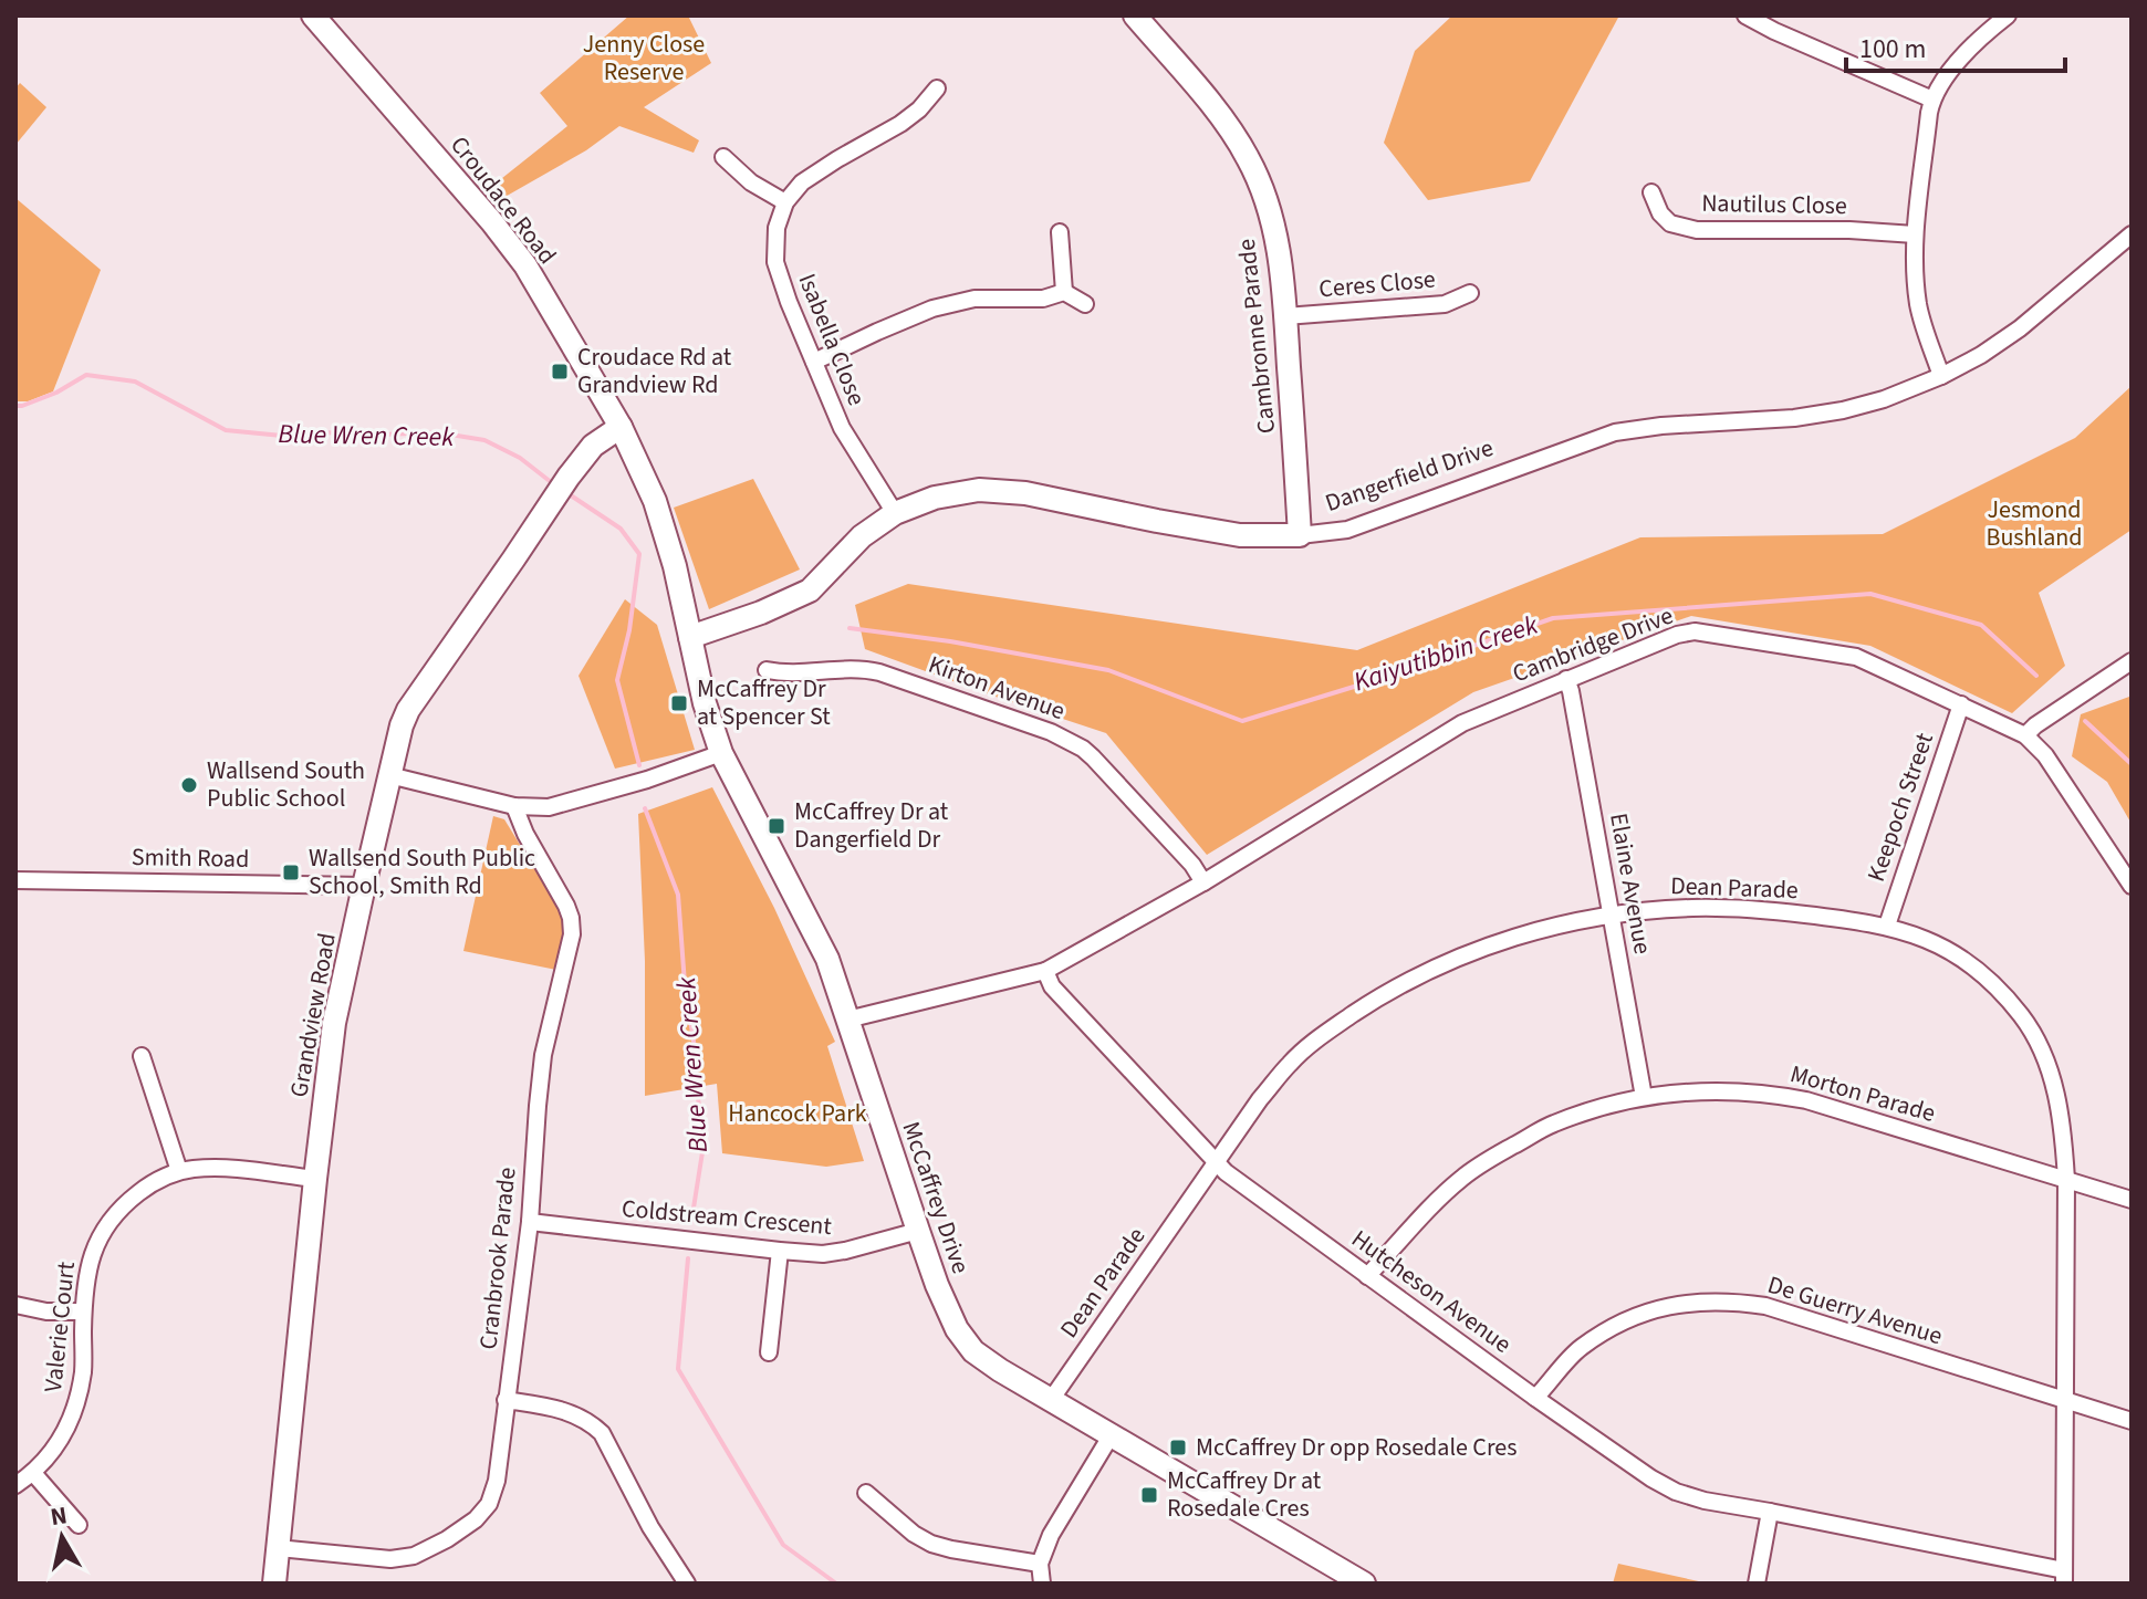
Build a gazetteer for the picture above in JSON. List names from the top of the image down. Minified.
{"streets":{"street":["Croudace Road","Nautilus Close","Ceres Close","Cambronne Parade","Isabella Close","Dangerfield Drive","Cambridge Drive","Kirton Avenue","Keepoch Street","Smith Road","Elaine Avenue","Dean Parade","Grandview Road","Morton Parade","McCaffrey Drive","Coldstream Crescent","Cranbrook Parade","Hutcheson Avenue","De Guerry Avenue","Valerie Court"]},"crossings":[["Croudace Road","Dangerfield Drive"],["Croudace Road","Grandview Road"],["Croudace Road","McCaffrey Drive"],["Ceres Close","Cambronne Parade"],["Cambronne Parade","Dangerfield Drive"],["Isabella Close","Dangerfield Drive"],["Dangerfield Drive","McCaffrey Drive"],["Cambridge Drive","Kirton Avenue"],["Cambridge Drive","Keepoch Street"],["Cambridge Drive","Elaine Avenue"],["Cambridge Drive","Hutcheson Avenue"],["Keepoch Street","Dean Parade"],["Smith Road","Grandview Road"],["Elaine Avenue","Dean Parade"],["Elaine Avenue","Morton Parade"],["Dean Parade","Morton Parade"],["Dean Parade","McCaffrey Drive"],["Dean Parade","Hutcheson Avenue"],["Dean Parade","De Guerry Avenue"],["Grandview Road","Cranbrook Parade"],["Grandview Road","Valerie Court"],["Morton Parade","Hutcheson Avenue"],["McCaffrey Drive","Coldstream Crescent"],["Coldstream Crescent","Cranbrook Parade"],["Hutcheson Avenue","De Guerry Avenue"]],"water":["Blue Wren Creek","Kaiyutibbin Creek"],"parks":["Jenny Close Reserve","Jesmond Bushland","Hancock Park"],"places":{"transit":["Croudace Rd at Grandview Rd","McCaffrey Dr at Spencer St","McCaffrey Dr at Dangerfield Dr","Wallsend South Public School, Smith Rd","McCaffrey Dr opp Rosedale Cres","McCaffrey Dr at Rosedale Cres"],"other":["Wallsend South Public School"]},"scale_bar":"100 m","north":"top"}
